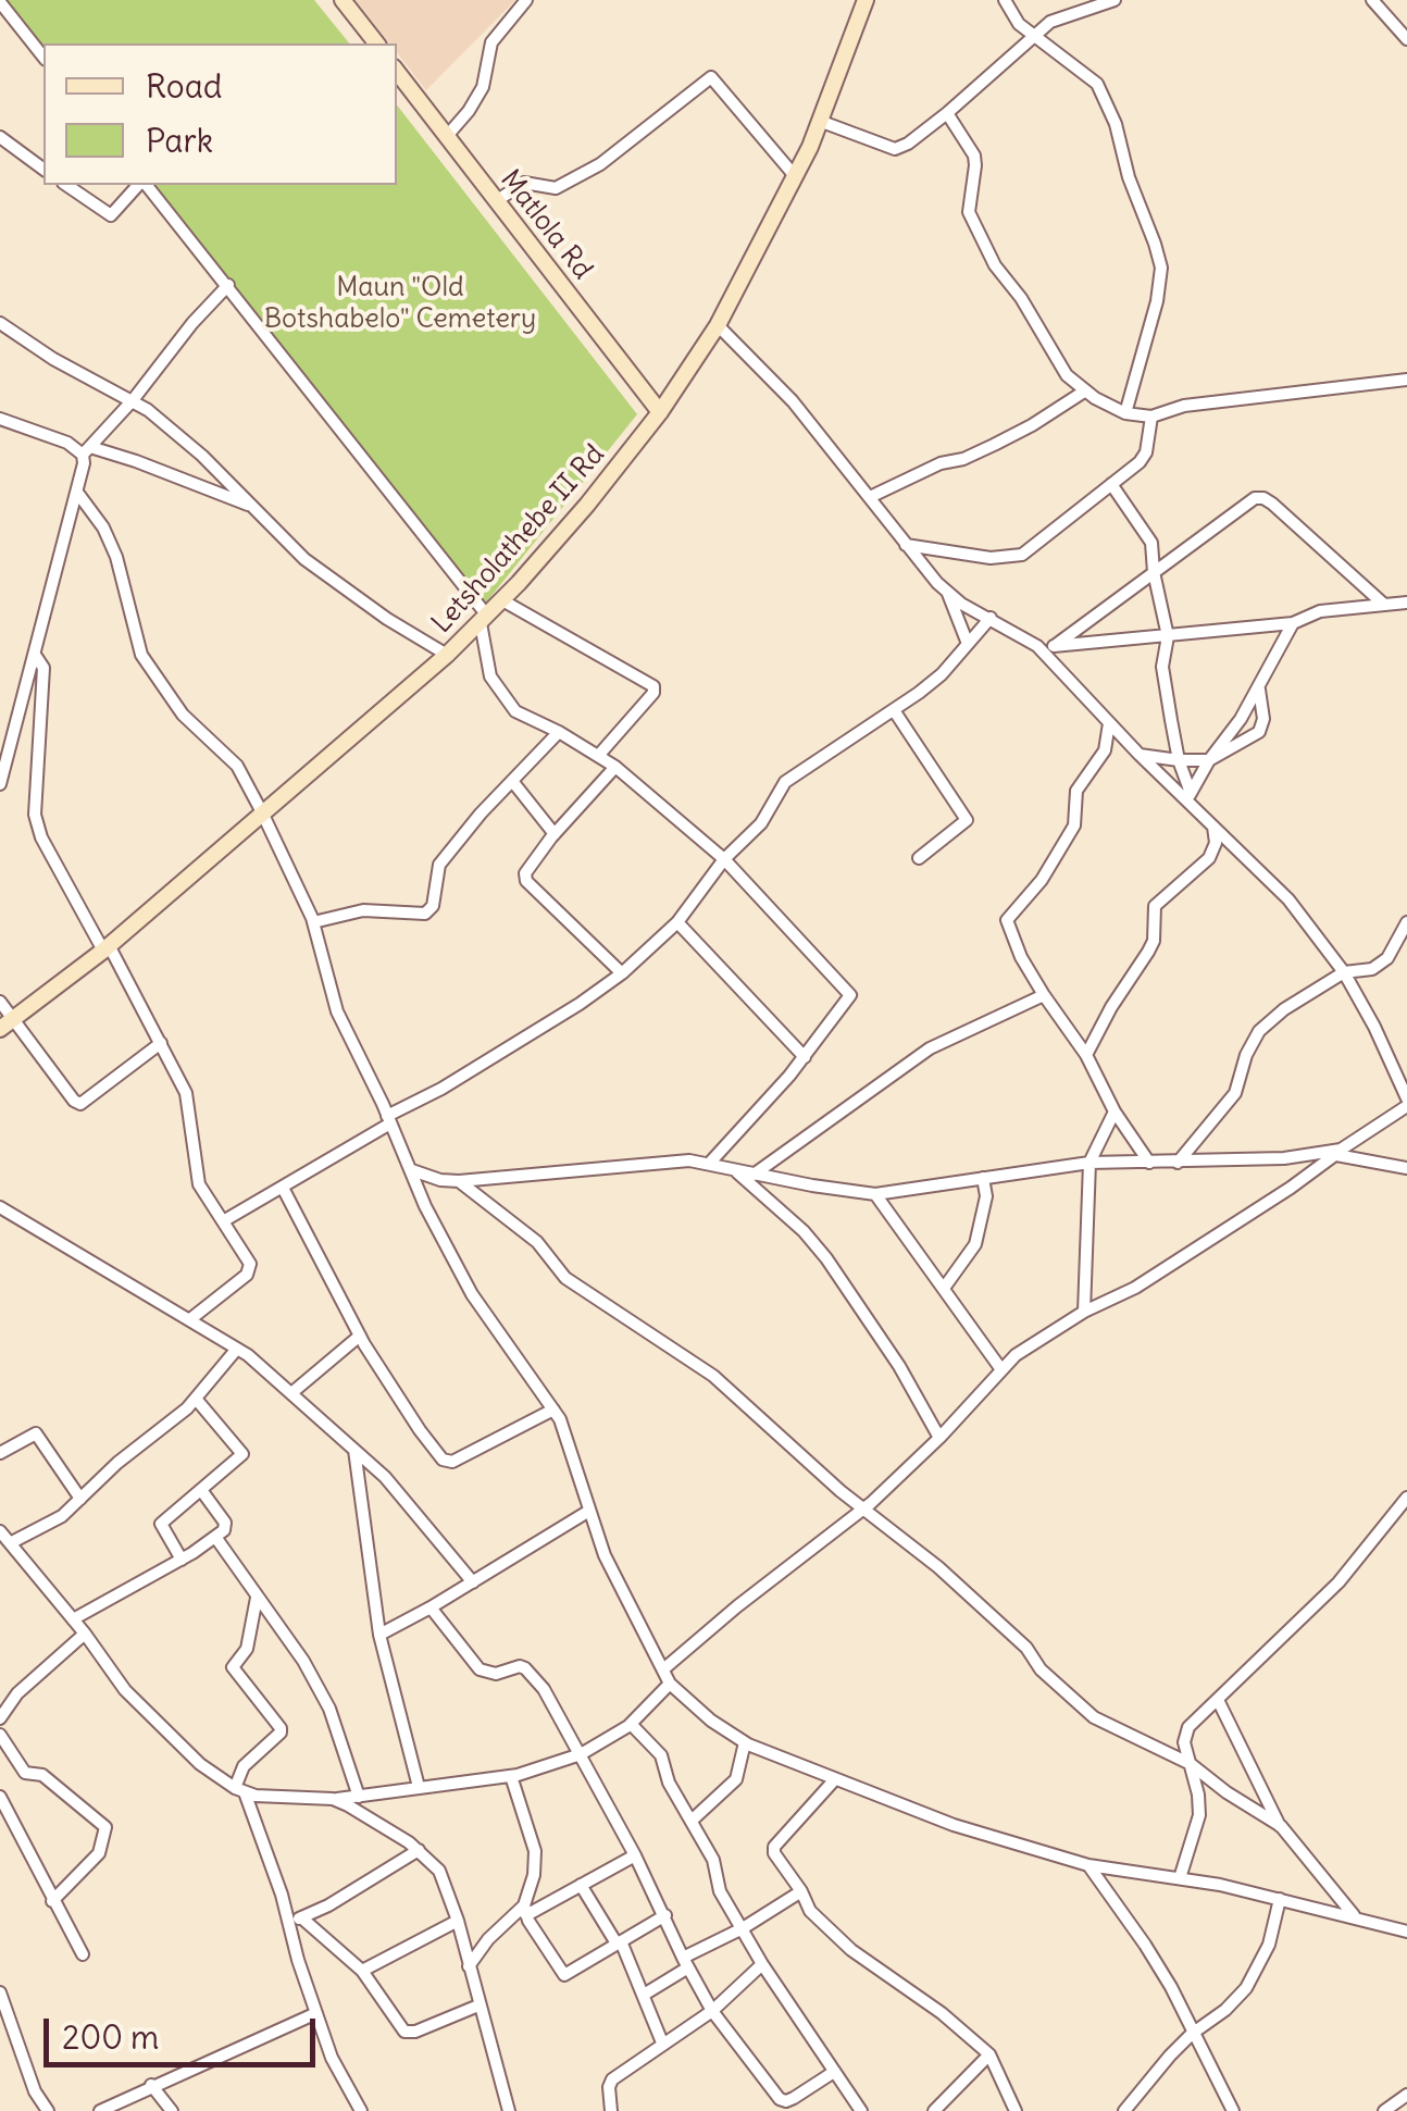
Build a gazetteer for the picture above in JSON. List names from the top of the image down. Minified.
{"streets":{"street":["Matlola Rd","Letsholathebe II Rd"]},"crossings":[["Matlola Rd","Letsholathebe II Rd"]],"parks":["Maun \"Old Botshabelo\" Cemetery"],"legend":["Road","Park"],"scale_bar":"200 m"}
